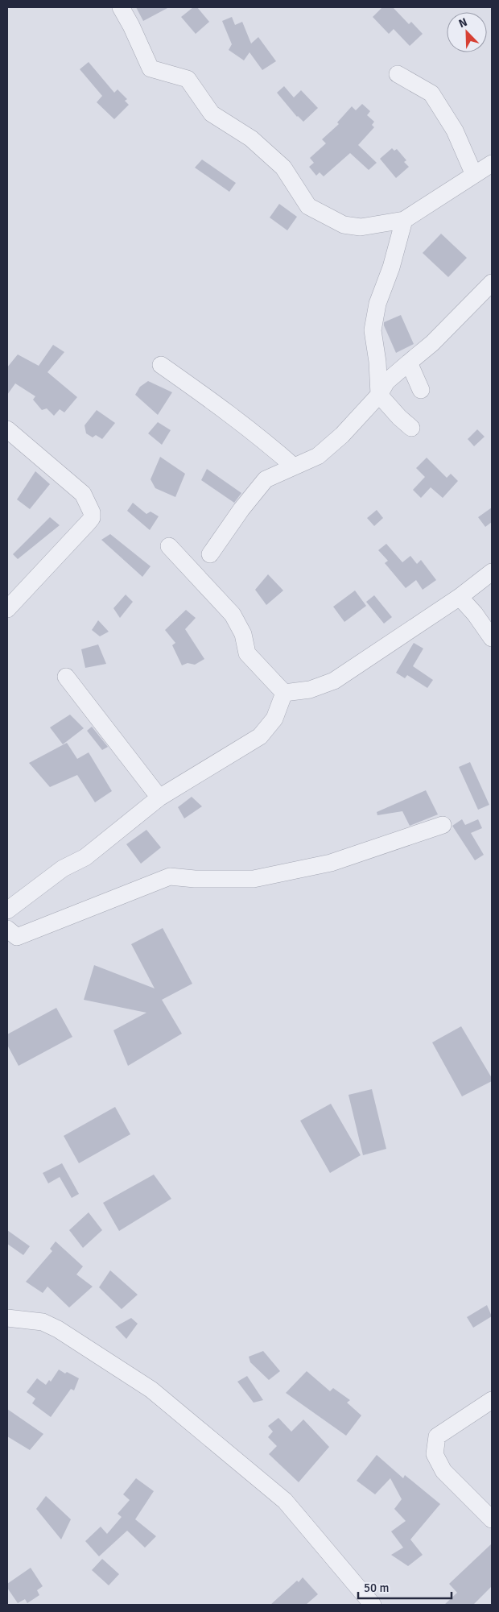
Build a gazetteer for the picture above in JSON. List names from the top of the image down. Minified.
{"scale_bar":"50 m","north":"top left"}
